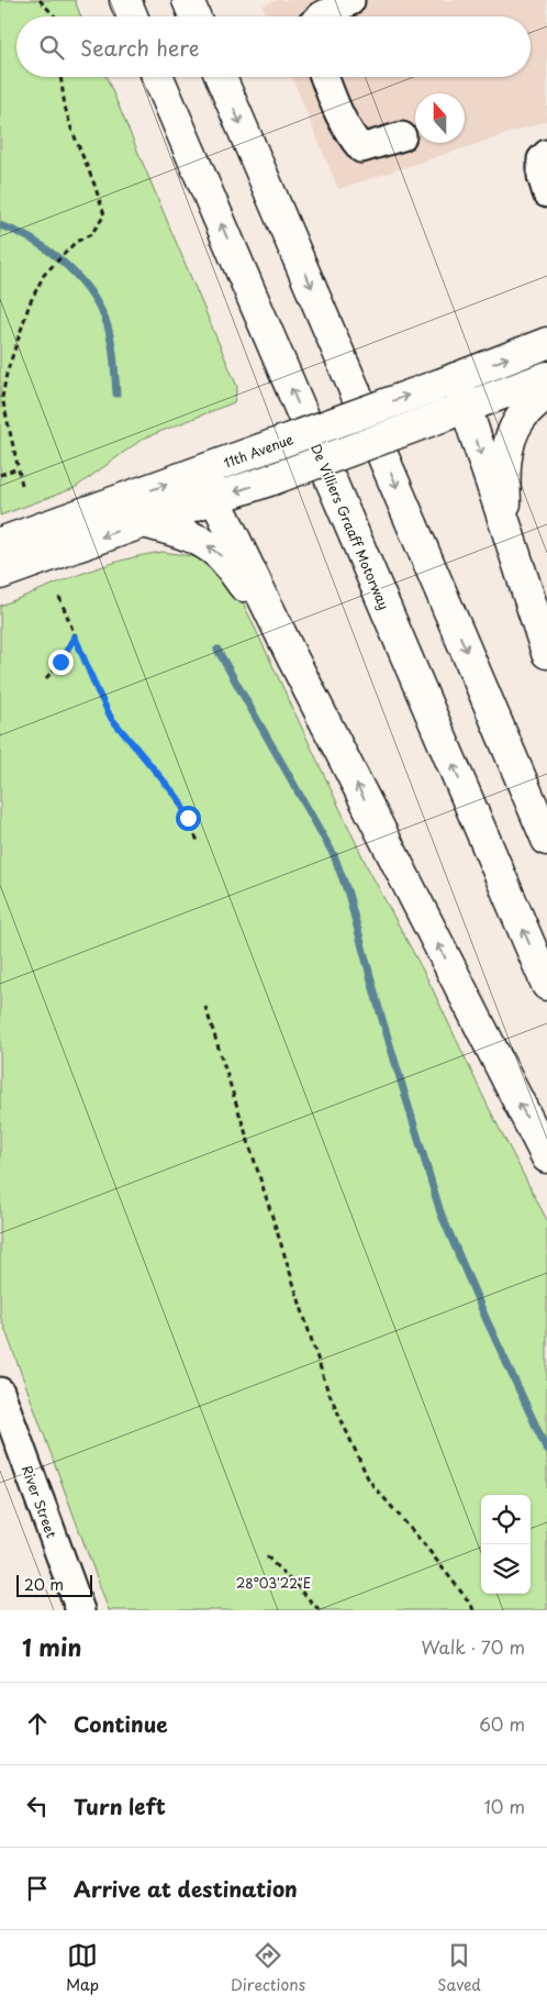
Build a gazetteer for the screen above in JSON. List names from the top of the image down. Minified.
{"streets":{"main road":["11th Avenue","De Villiers Graaff Motorway"],"street":["River Street"]},"scale_bar":"20 m","north":"top","page":{"search":"Search here","scale":"20 m","heading":["1 min","Walk · 70 m"],"list":[["Continue","60 m"],["Turn left","10 m"],"Arrive at destination"],"nav":["Map","Directions","Saved"]},"coordinates":["28°03'22\"E"]}
